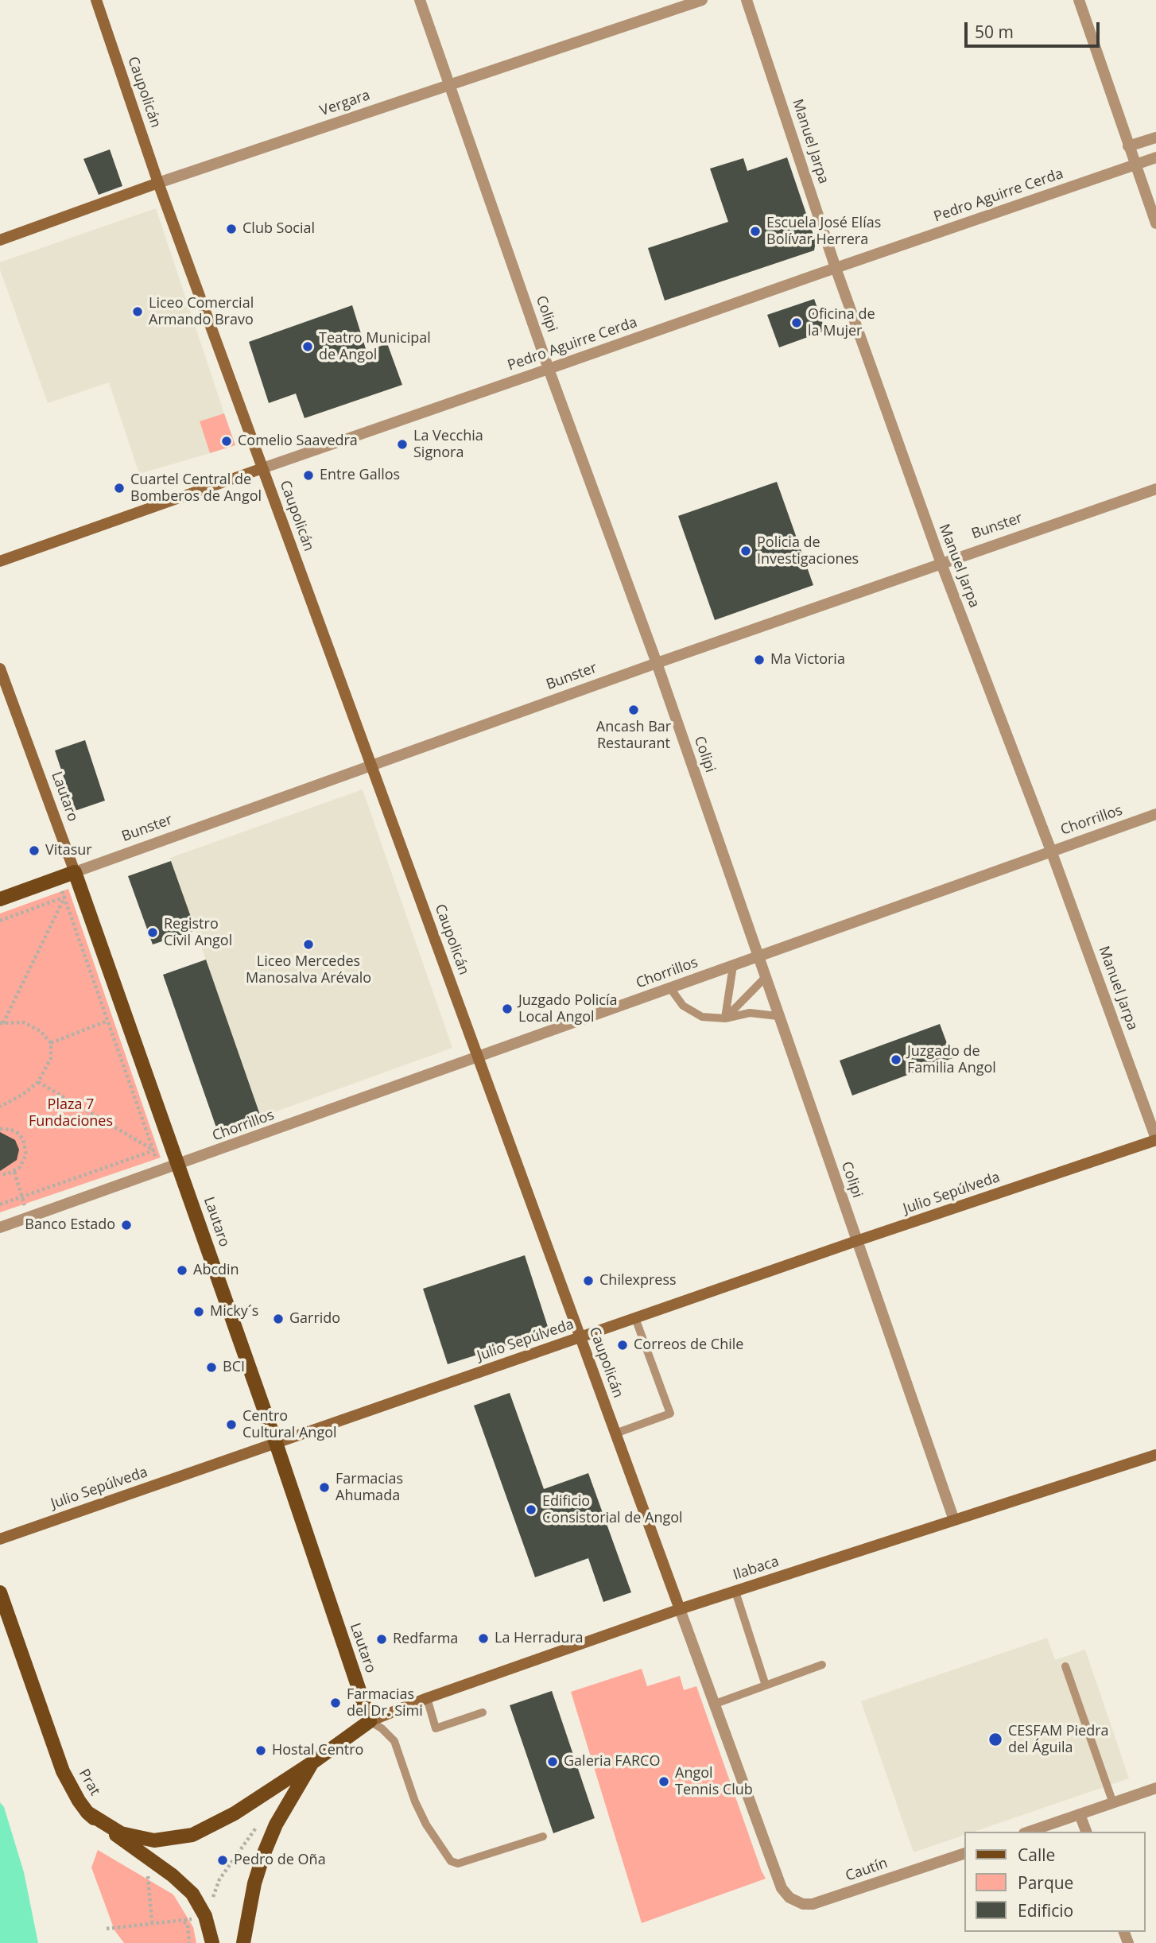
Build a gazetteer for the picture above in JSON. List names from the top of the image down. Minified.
{"streets":{"main road":["Caupolicán","Vergara","Pedro Aguirre Cerda","Bunster","Lautaro","Julio Sepúlveda","Ilabaca","Prat"],"street":["Manuel Jarpa","Colipi","Chorrillos","Cautín"]},"crossings":[["Caupolicán","Vergara"],["Caupolicán","Pedro Aguirre Cerda"],["Caupolicán","Bunster"],["Caupolicán","Chorrillos"],["Caupolicán","Julio Sepúlveda"],["Caupolicán","Ilabaca"],["Caupolicán","Cautín"],["Vergara","Colipi"],["Manuel Jarpa","Pedro Aguirre Cerda"],["Manuel Jarpa","Bunster"],["Manuel Jarpa","Chorrillos"],["Manuel Jarpa","Julio Sepúlveda"],["Pedro Aguirre Cerda","Colipi"],["Colipi","Bunster"],["Colipi","Chorrillos"],["Colipi","Julio Sepúlveda"],["Colipi","Ilabaca"],["Bunster","Lautaro"],["Lautaro","Chorrillos"],["Lautaro","Julio Sepúlveda"],["Lautaro","Ilabaca"]],"parks":["Plaza 7 Fundaciones"],"places":["Club Social","Escuela José Elías Bolívar Herrera","Liceo Comercial Armando Bravo","Oficina de la Mujer","Teatro Municipal de Angol","Comelio Saavedra","La Vecchia Signora","Entre Gallos","Cuartel Central de Bomberos de Angol","Policia de Investigaciones","Ma Victoria","Ancash Bar Restaurant","Vitasur","Registro Civil Angol","Liceo Mercedes Manosalva Arévalo","Juzgado Policía Local Angol","Juzgado de Familia Angol","Banco Estado","Abcdin","Chilexpress","Micky´s","Garrido","Correos de Chile","BCI","Centro Cultural Angol","Farmacias Ahumada","Edificio Consistorial de Angol","La Herradura","Redfarma","Farmacias del Dr. Simi","CESFAM Piedra del Águila","Hostal Centro","Galeria FARCO","Angol Tennis Club","Pedro de Oña"],"legend":["Calle","Parque","Edificio"],"scale_bar":"50 m"}
